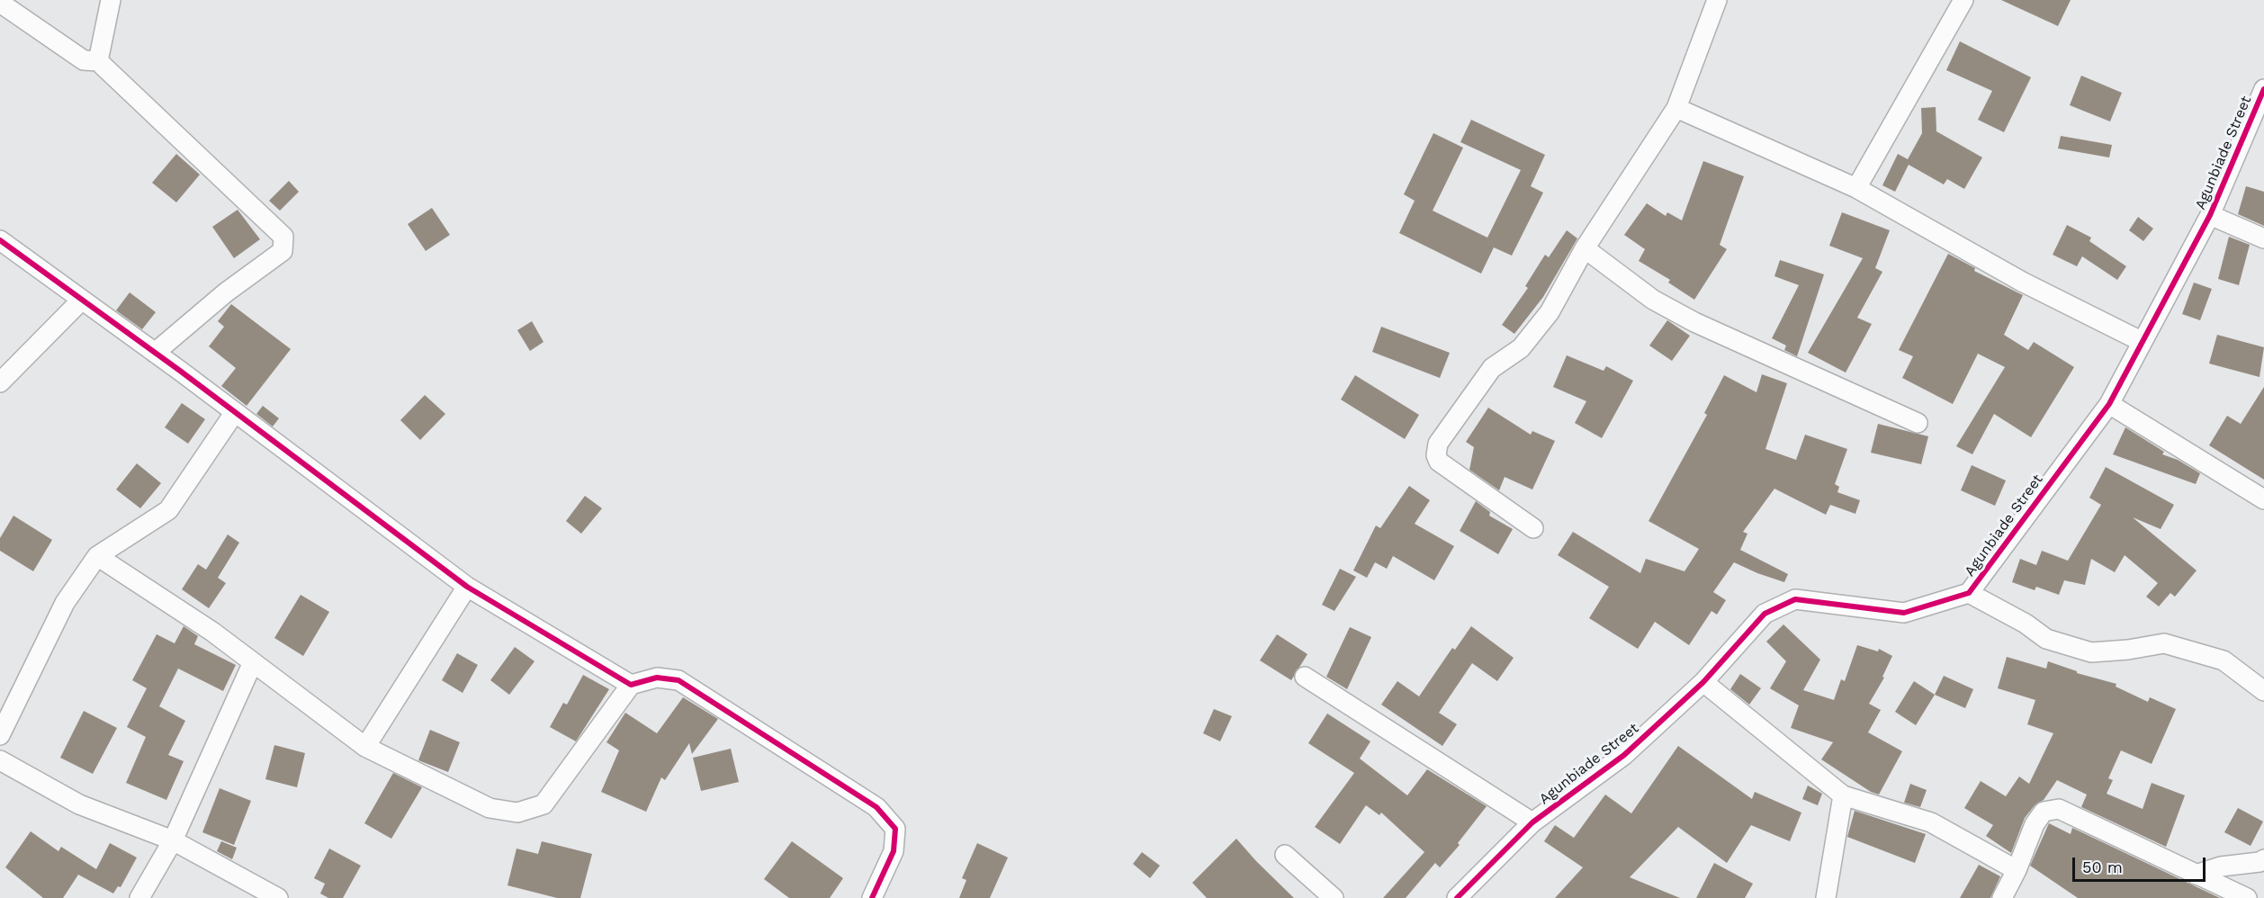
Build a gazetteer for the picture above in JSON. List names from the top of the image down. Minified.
{"streets":{"street":["Agunbiade Street"]},"scale_bar":"50 m"}
